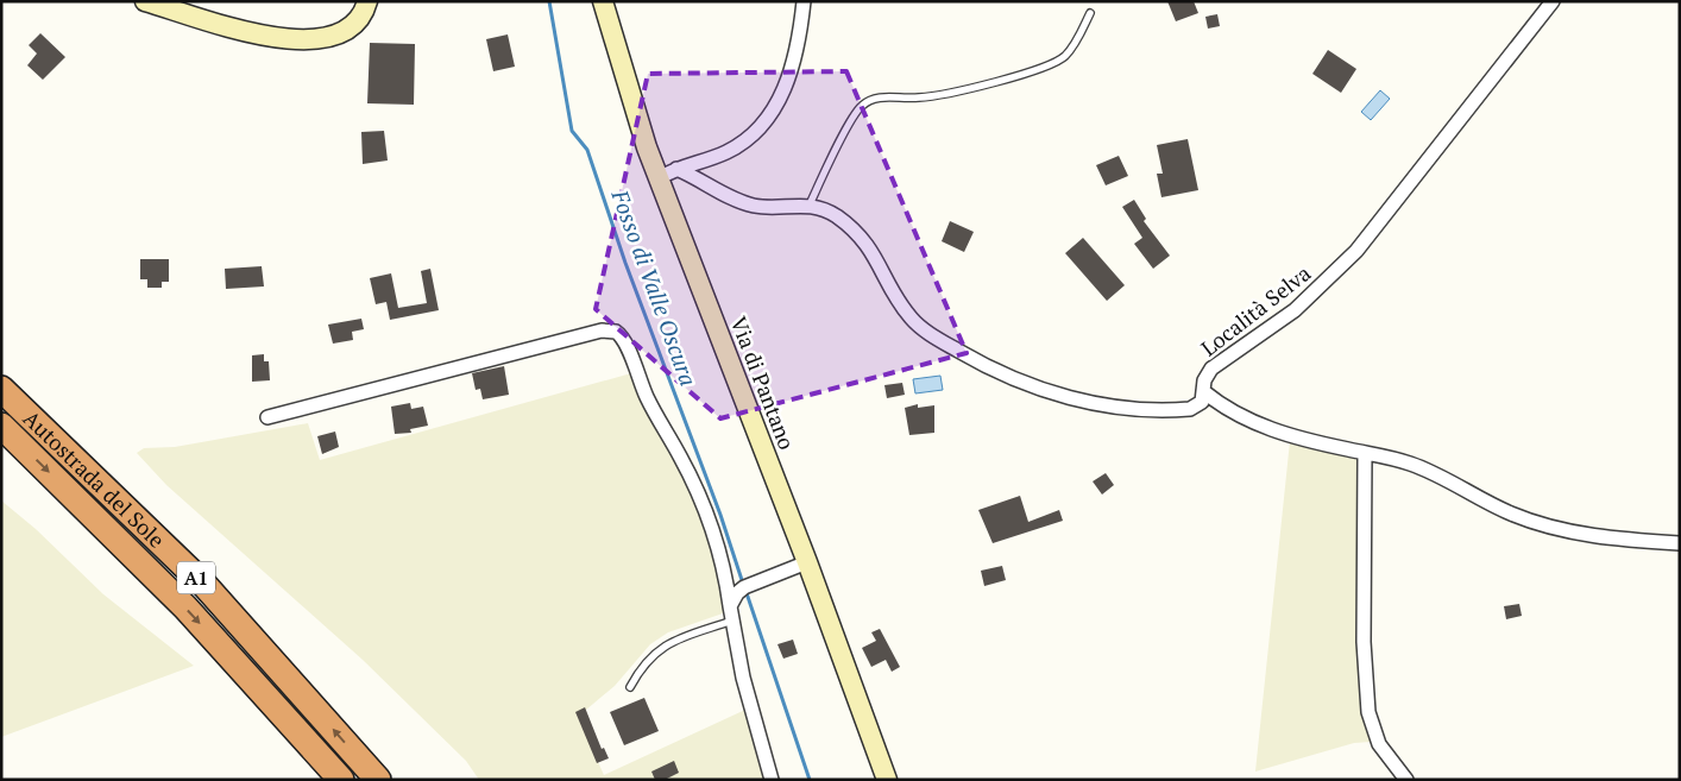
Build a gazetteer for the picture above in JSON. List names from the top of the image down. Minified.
{"streets":{"highway":["Autostrada del Sole","A1"],"street":["Località Selva","Via di Pantano"]},"water":["Fosso di Valle Oscura"]}
